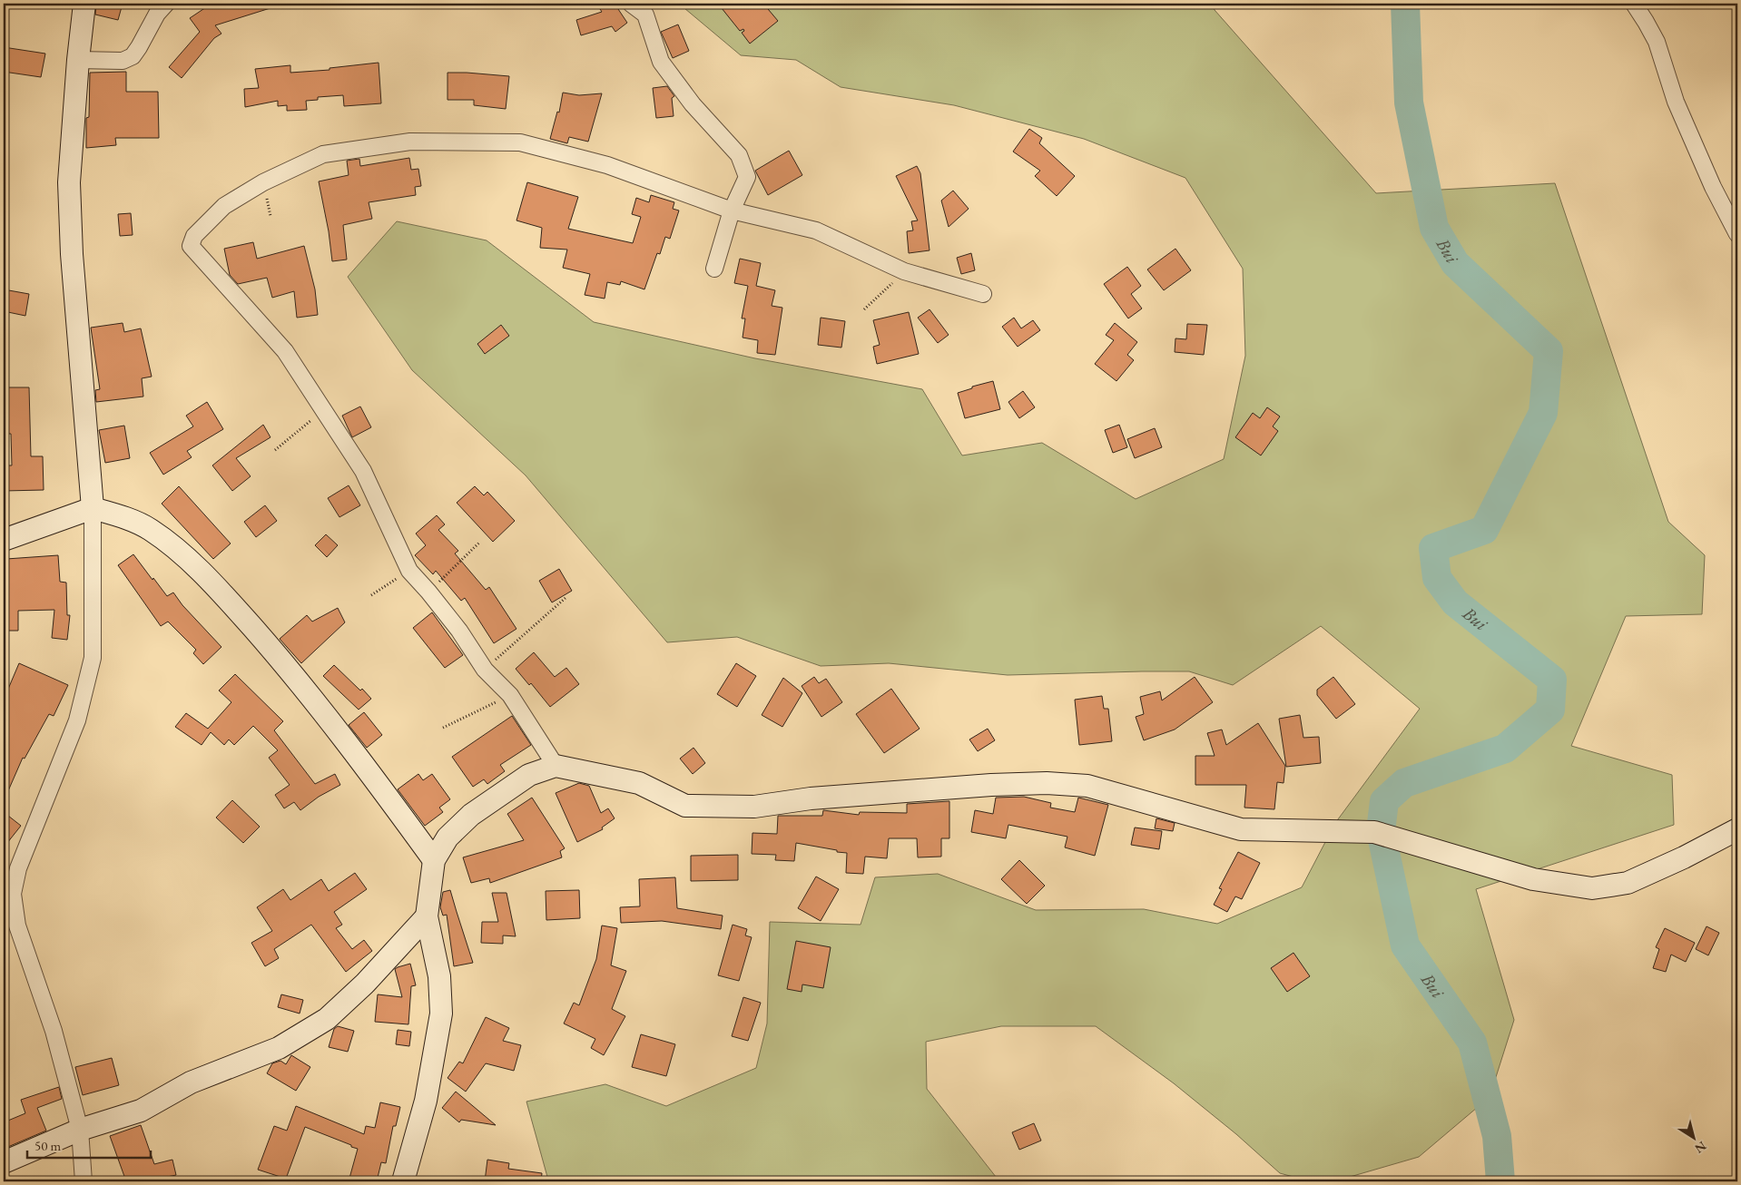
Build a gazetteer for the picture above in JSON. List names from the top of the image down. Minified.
{"water":["Bui"],"scale_bar":"50 m","north":"bottom right"}
